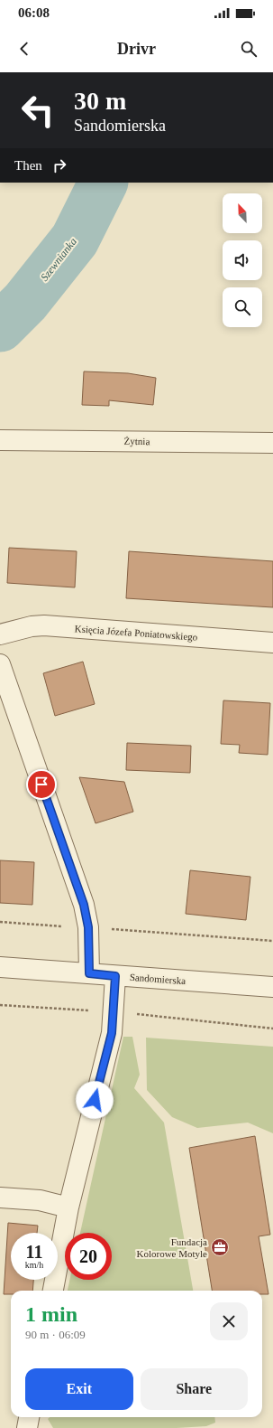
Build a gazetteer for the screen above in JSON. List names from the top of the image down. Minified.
{"streets":{"street":["Żytnia","Księcia Józefa Poniatowskiego","Sandomierska"]},"water":["Szewnianka"],"places":{"office":["Fundacja Kolorowe Motyle"]},"north":"top left","page":{"status":"06:08","header":"Drivr","turn":["30 m","Sandomierska"],"then":"Then","speed":"11 km/h","limit":"20","heading":["1 min","90 m · 06:09"],"buttons":["Exit","Share"]}}
